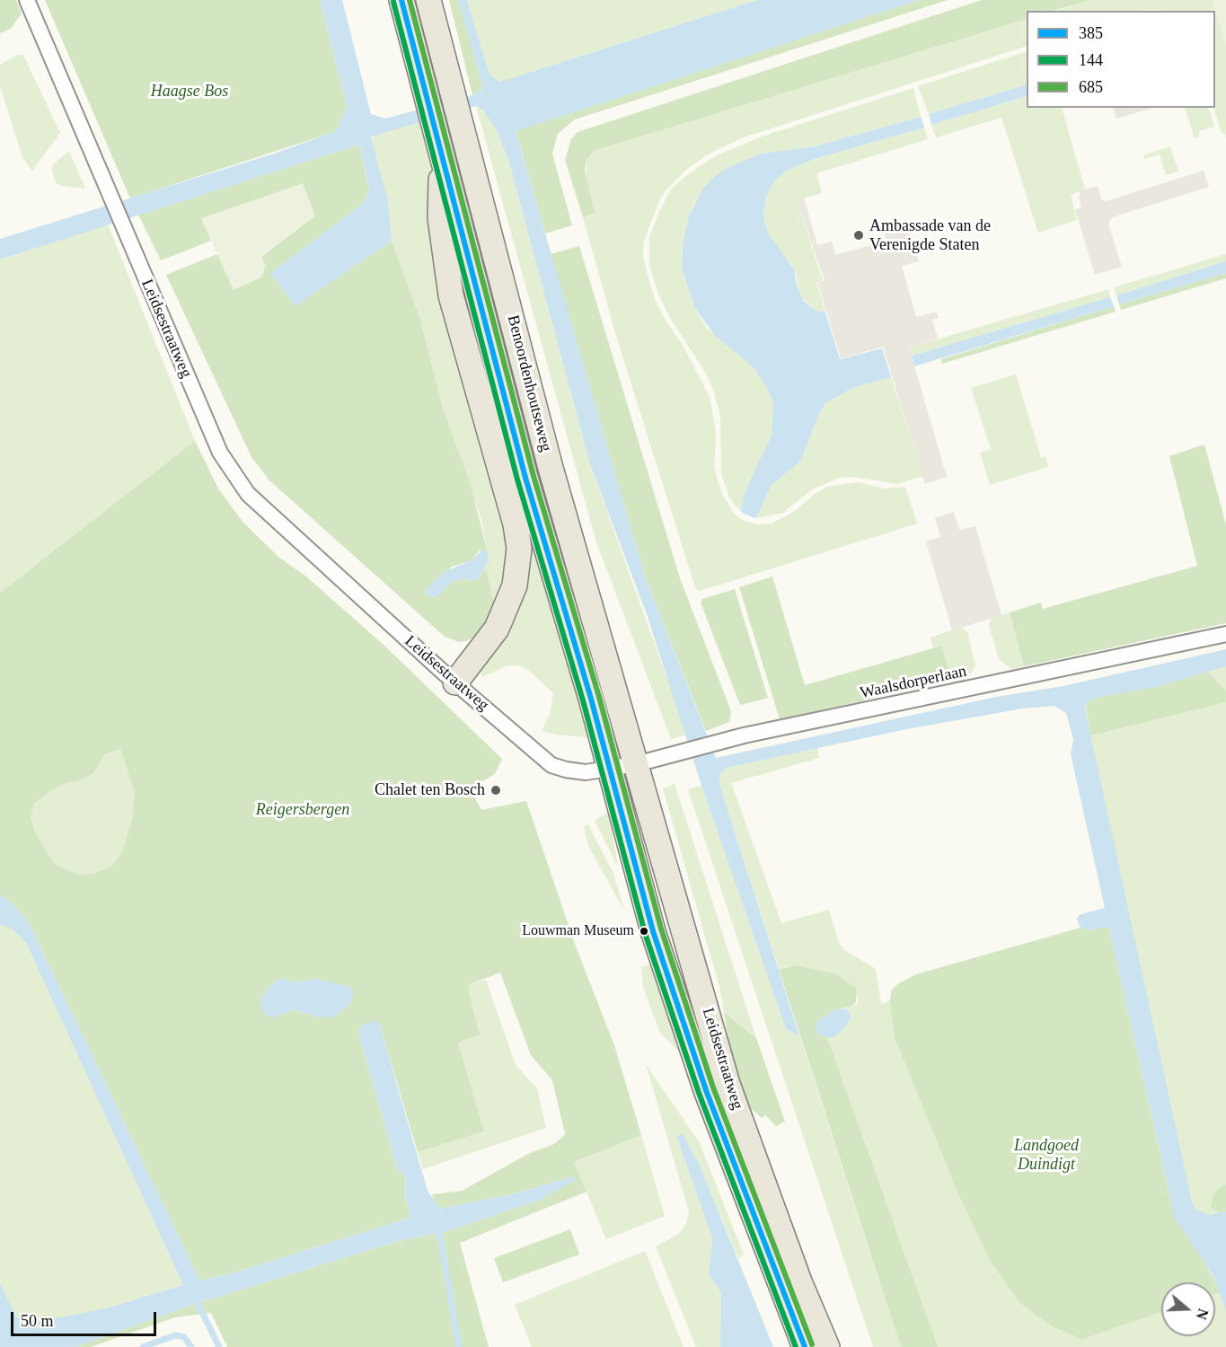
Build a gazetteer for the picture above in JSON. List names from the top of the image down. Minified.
{"streets":{"main road":["Leidsestraatweg","Benoordenhoutseweg"],"street":["Waalsdorperlaan"]},"crossings":[["Leidsestraatweg","Benoordenhoutseweg"],["Leidsestraatweg","Waalsdorperlaan"],["Benoordenhoutseweg","Waalsdorperlaan"]],"parks":["Haagse Bos","Reigersbergen","Landgoed Duindigt"],"places":["Ambassade van de Verenigde Staten","Chalet ten Bosch","Louwman Museum"],"lines":["transit line 385","transit line 685","transit line 144"],"legend":["385","144","685"],"scale_bar":"50 m","north":"right"}
